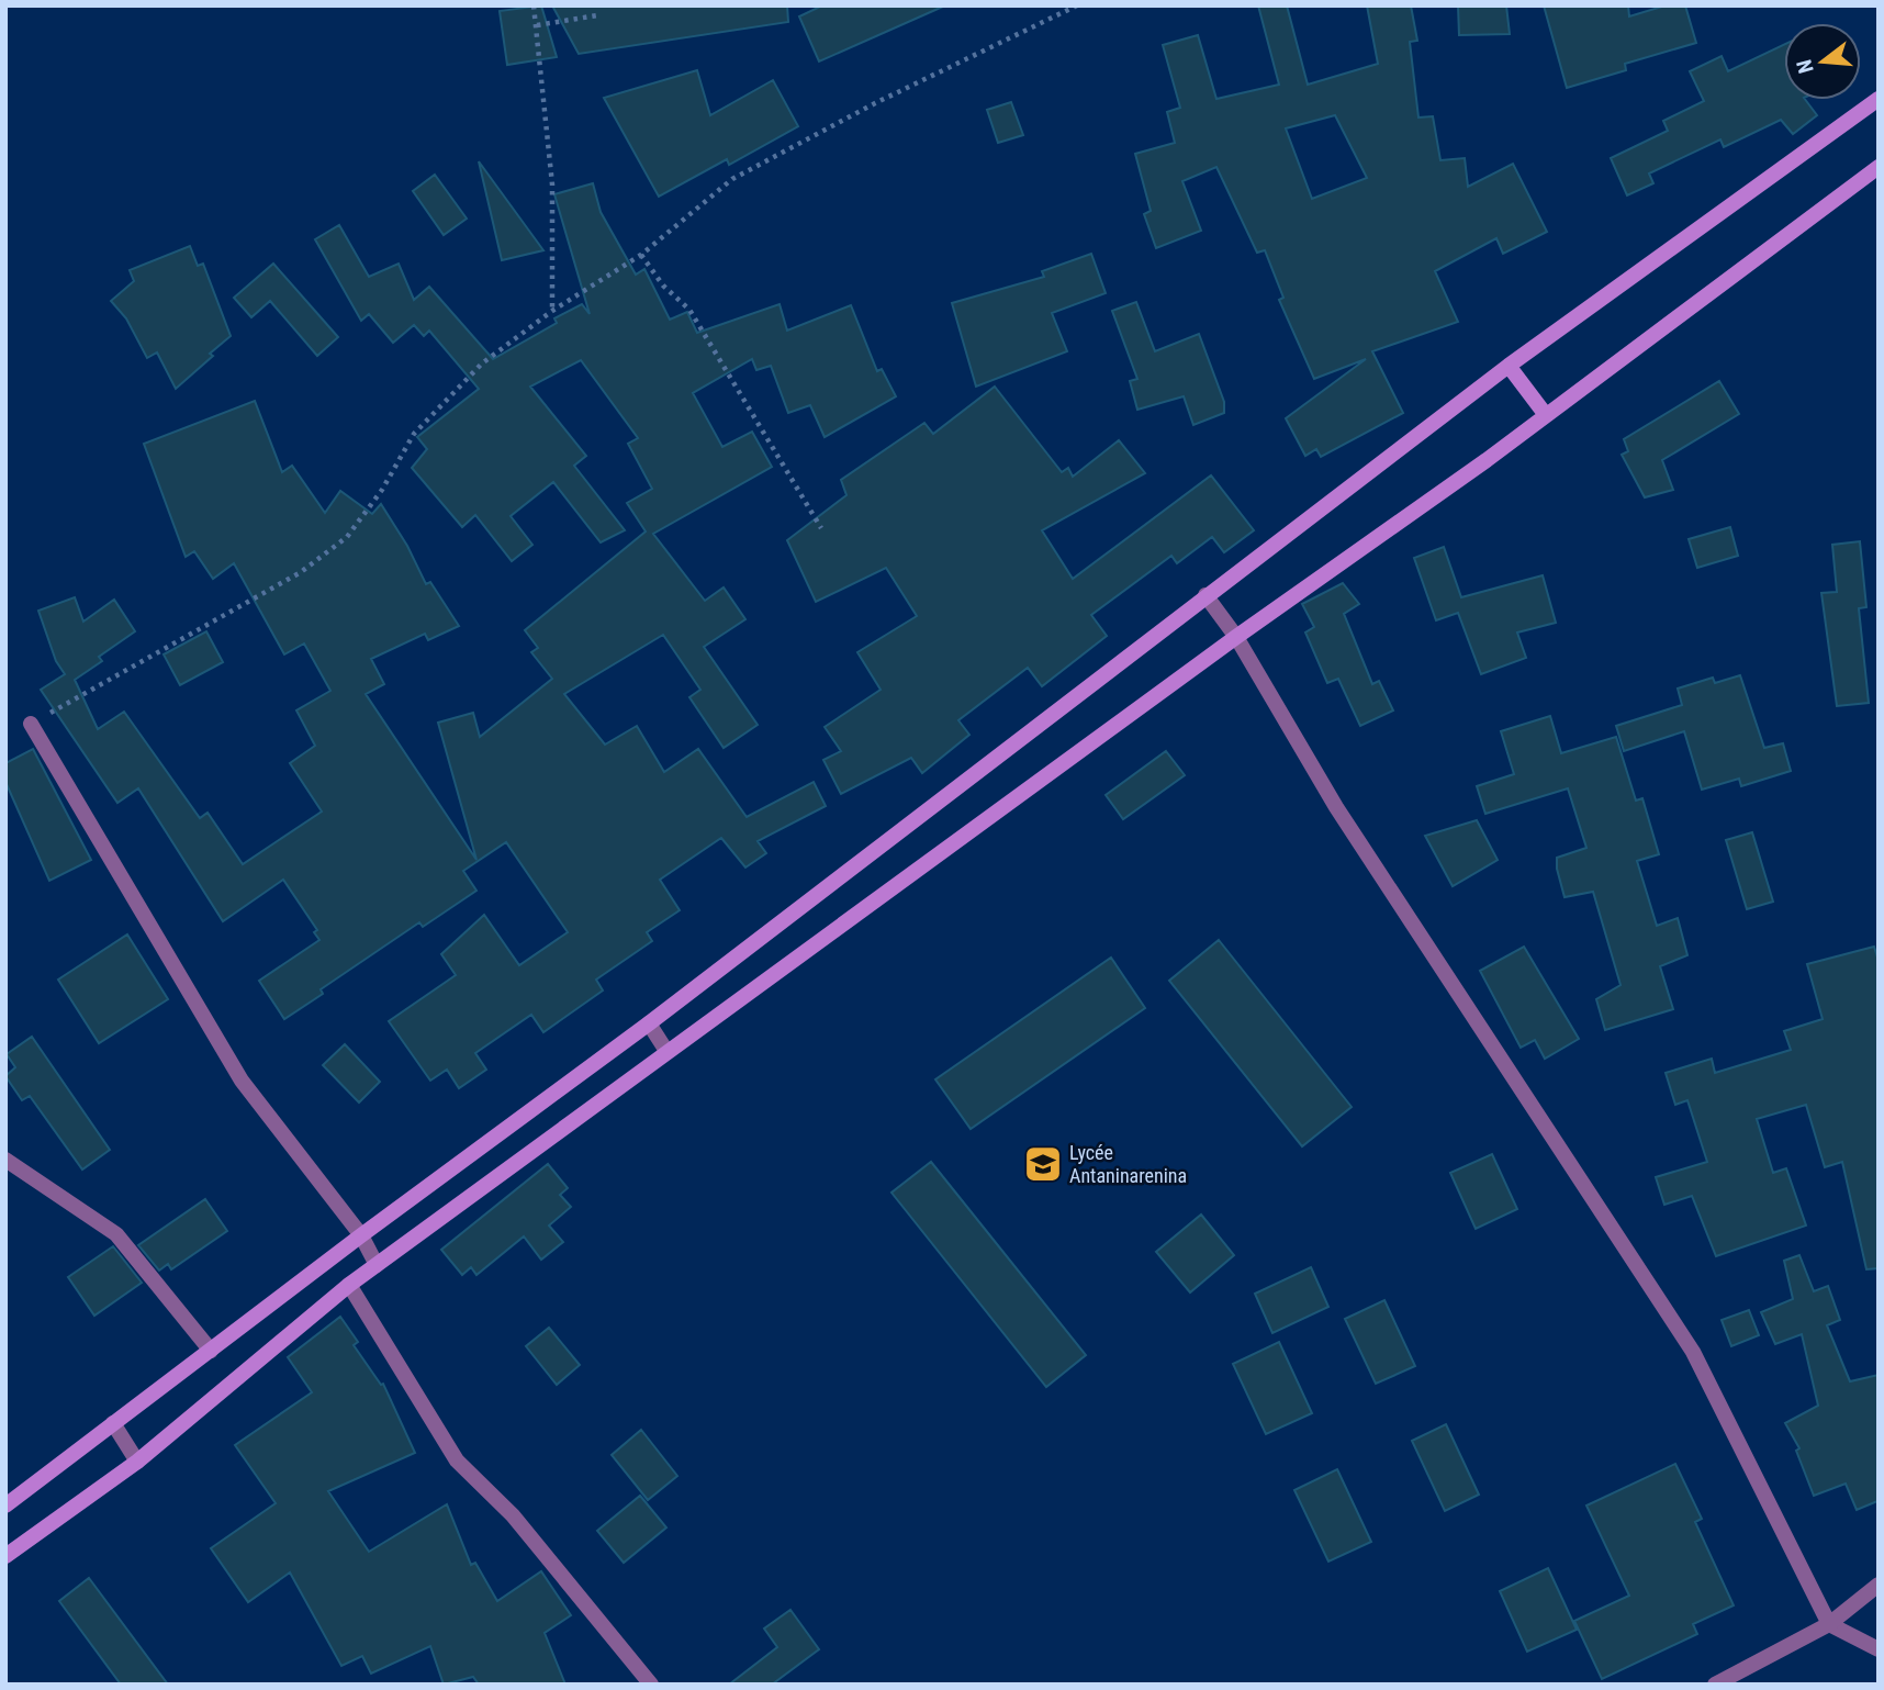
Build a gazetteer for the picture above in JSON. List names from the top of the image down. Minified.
{"places":{"school or university":["Lycée Antaninarenina"]},"north":"left"}
